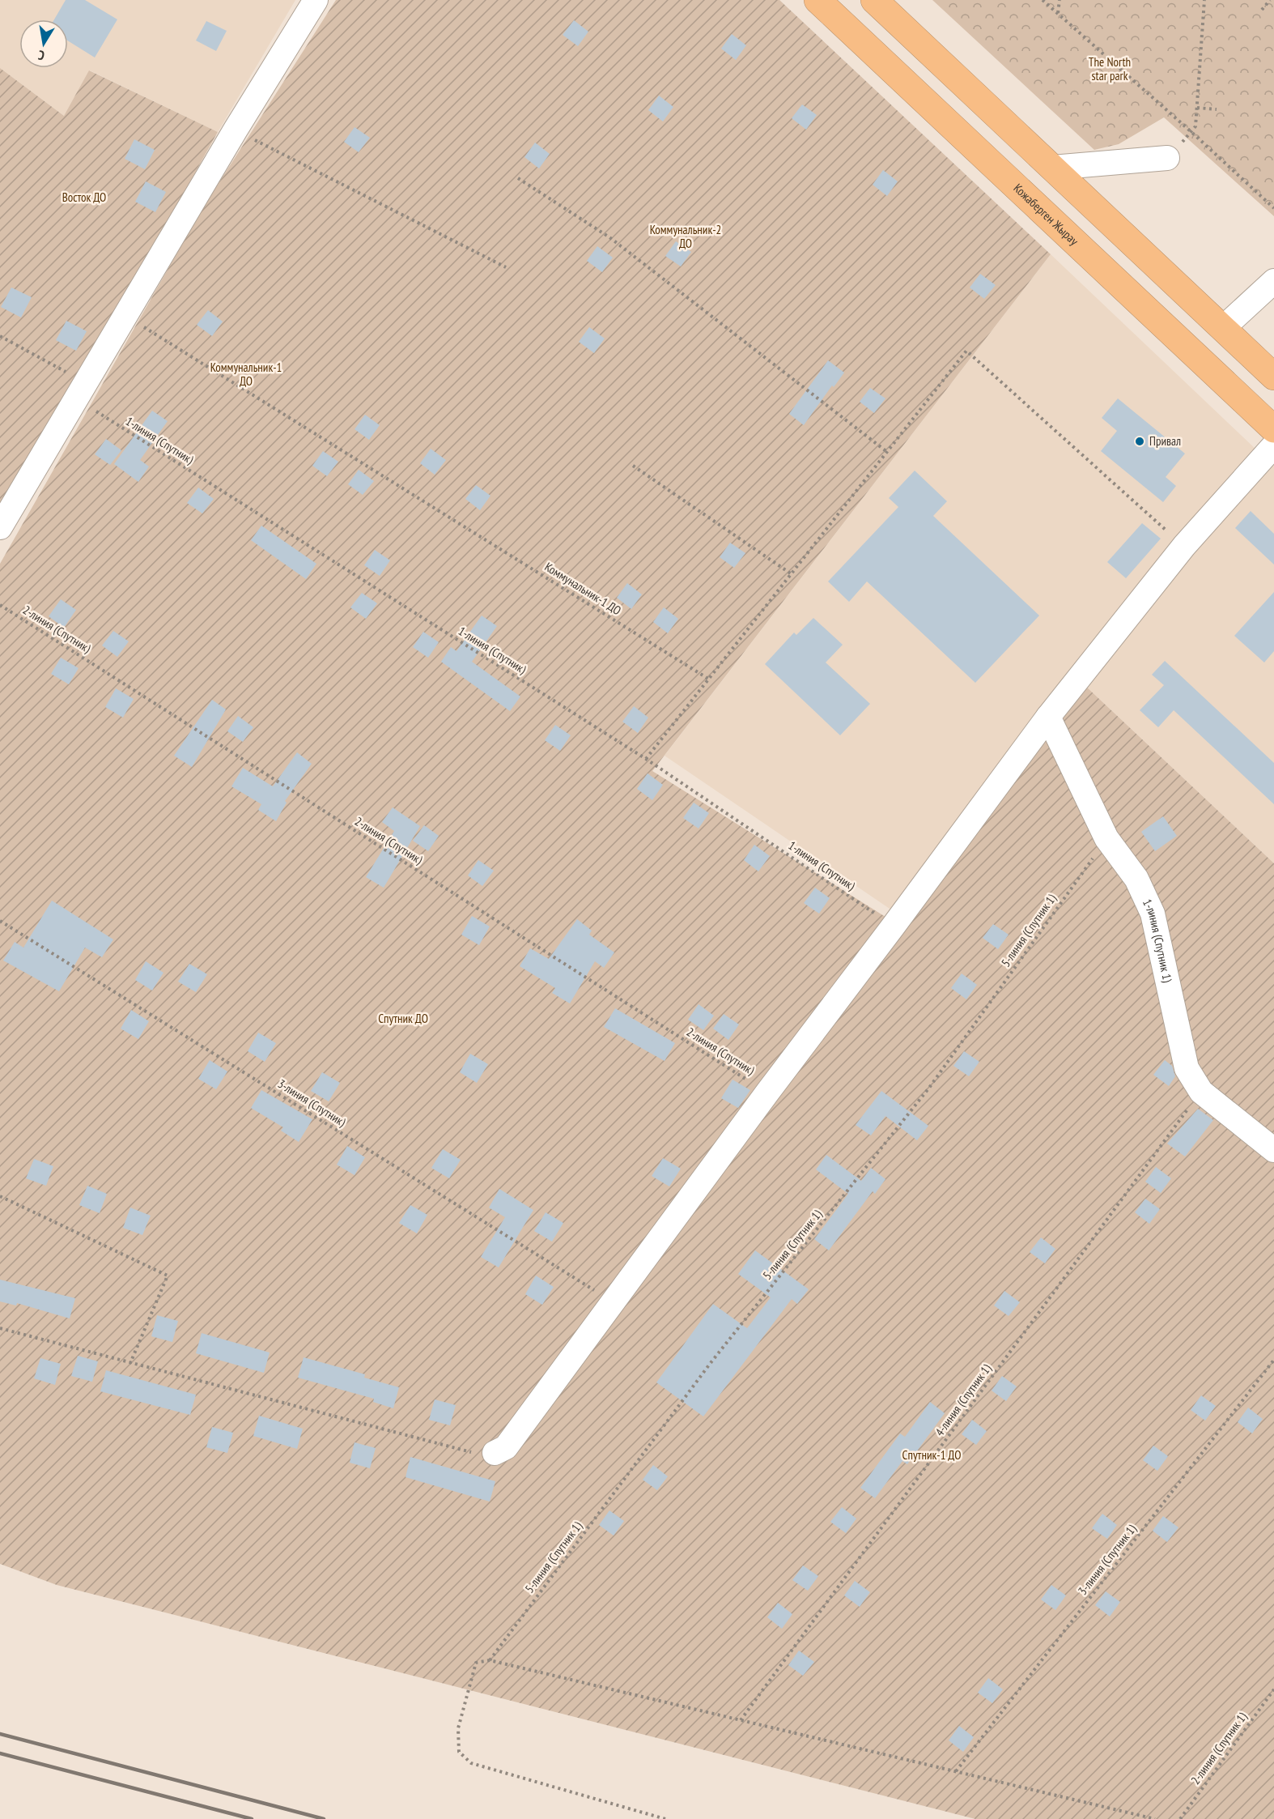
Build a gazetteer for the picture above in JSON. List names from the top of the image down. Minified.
{"streets":{"highway":["Кожаберген Жырау"],"lane":["1-линия (Спутник 1)"],"path":["1-линия (Спутник)","Коммунальник-1 ДО","2-линия (Спутник)","5-линия (Спутник 1)","3-линия (Спутник)","4-линия (Спутник 1)","3-линия (Спутник 1)","2-линия (Спутник 1)"]},"crossings":[["5-линия (Спутник 1)","1-линия (Спутник 1)"],["1-линия (Спутник 1)","4-линия (Спутник 1)"]],"parks":["The North star park","Восток ДО","Коммунальник-2 ДО","Коммунальник-1 ДО","Спутник ДО","Спутник-1 ДО"],"places":["Привал"],"north":"bottom"}
